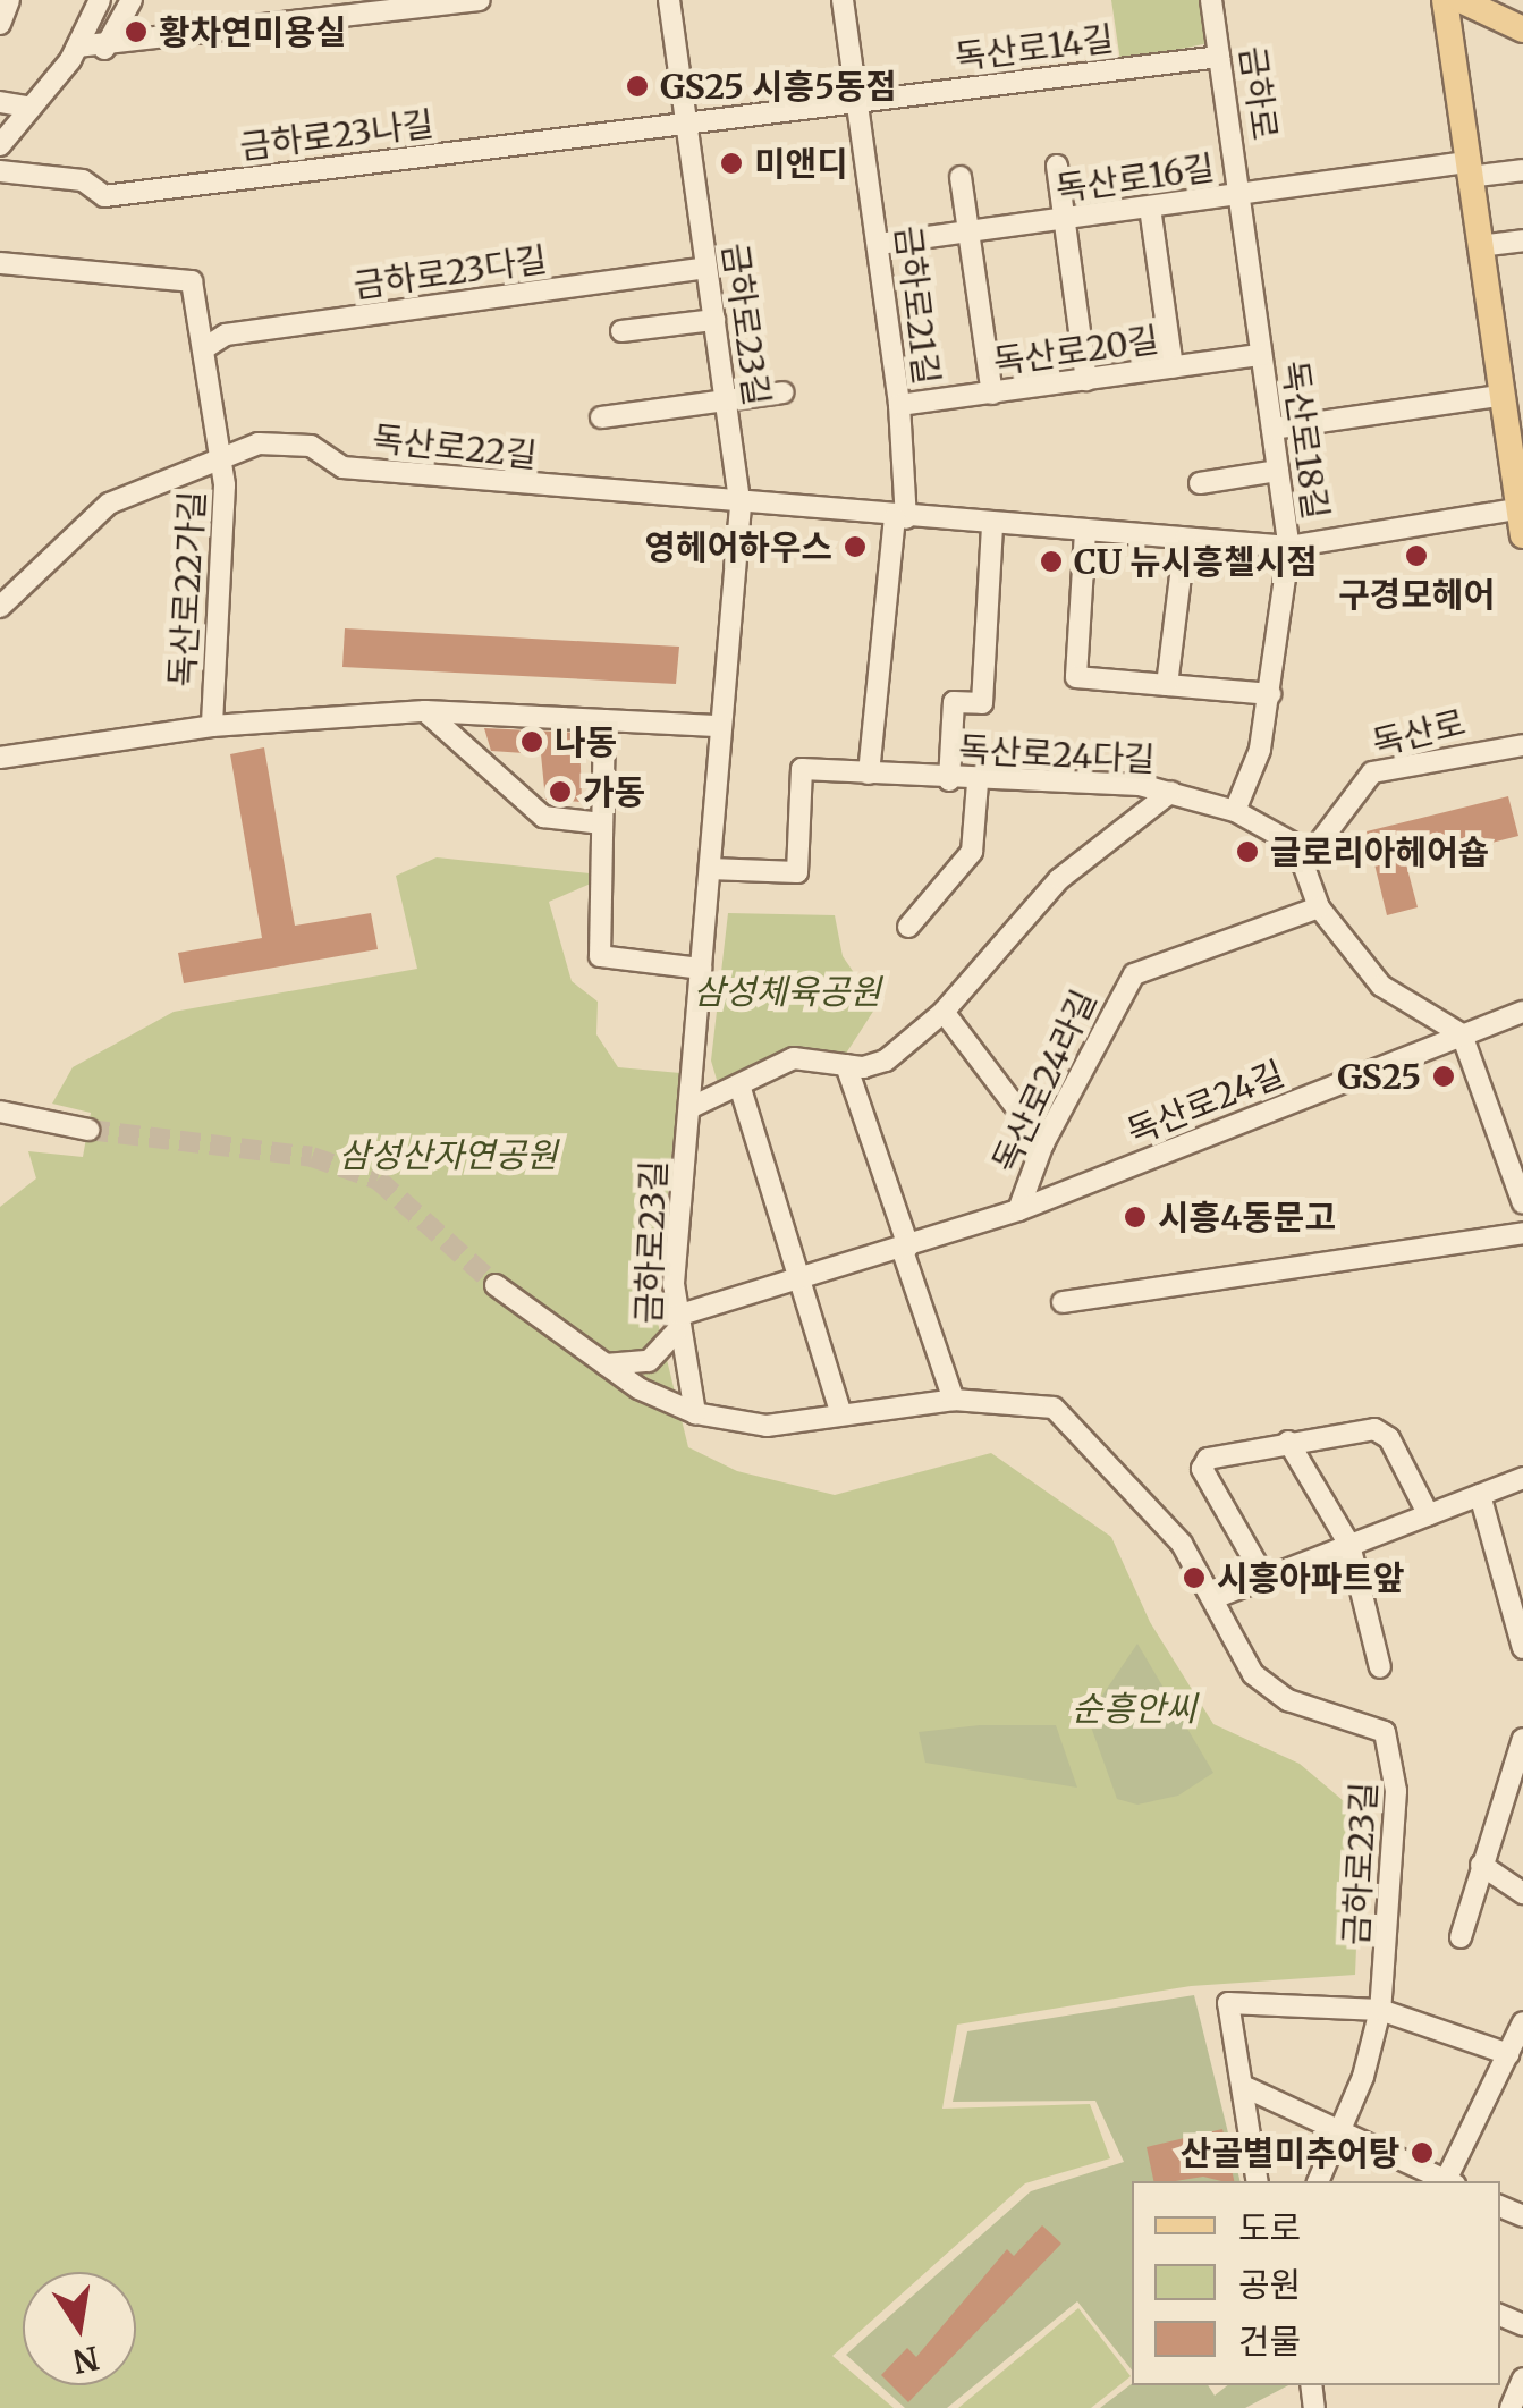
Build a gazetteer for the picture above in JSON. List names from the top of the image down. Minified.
{"streets":{"street":["독산로14길","금하로","금하로23나길","독산로16길","금하로23다길","금하로21길","금하로23길","독산로20길","독산로18길","독산로22길","독산로22가길","독산로","독산로24다길","독산로24라길","독산로24길"]},"crossings":[["독산로14길","금하로"],["독산로14길","금하로21길"],["금하로","독산로16길"],["금하로","독산로18길"],["금하로23나길","금하로23길"],["독산로16길","금하로21길"],["독산로16길","독산로18길"],["금하로23다길","금하로23길"],["금하로23다길","독산로22가길"],["금하로21길","독산로20길"],["금하로21길","독산로22길"],["금하로23길","독산로22길"],["금하로23길","독산로24다길"],["금하로23길","독산로24길"],["독산로20길","독산로18길"],["독산로18길","독산로22길"],["독산로18길","독산로24다길"],["독산로22길","독산로22가길"],["독산로","독산로24다길"],["독산로24다길","독산로24라길"],["독산로24다길","독산로24길"],["독산로24라길","독산로24길"]],"parks":["삼성체육공원","삼성산자연공원","순흥안씨"],"places":["황차연미용실","GS25 시흥5동점","미앤디","영헤어하우스","구경모헤어","CU 뉴시흥첼시점","나동","가동","글로리아헤어숍","GS25","시흥4동문고","시흥아파트앞","산골별미추어탕"],"legend":["도로","공원","건물"],"north":"bottom"}
